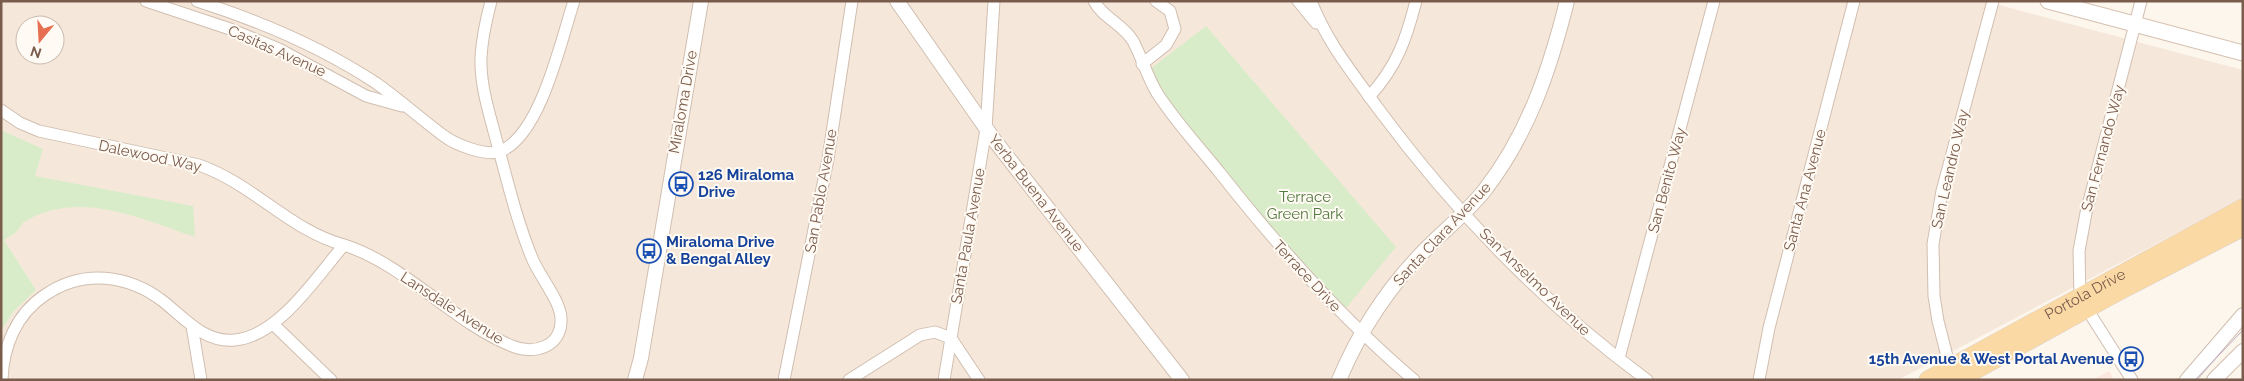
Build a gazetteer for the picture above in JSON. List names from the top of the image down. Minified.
{"streets":{"main road":["Portola Drive"],"street":["Casitas Avenue","Miraloma Drive","San Fernando Way","Dalewood Way","San Leandro Way","San Benito Way","Santa Ana Avenue","San Pablo Avenue","Yerba Buena Avenue","Santa Clara Avenue","Santa Paula Avenue","Terrace Drive","San Anselmo Avenue","Lansdale Avenue"]},"crossings":[["Casitas Avenue","Lansdale Avenue"],["San Fernando Way","Portola Drive"],["Dalewood Way","Lansdale Avenue"],["San Leandro Way","Portola Drive"],["San Benito Way","San Anselmo Avenue"],["Yerba Buena Avenue","Santa Paula Avenue"],["Santa Clara Avenue","Terrace Drive"],["Santa Clara Avenue","San Anselmo Avenue"]],"parks":["Terrace Green Park"],"places":{"bus stop":["126 Miraloma Drive","Miraloma Drive & Bengal Alley","15th Avenue & West Portal Avenue"]},"north":"bottom"}
